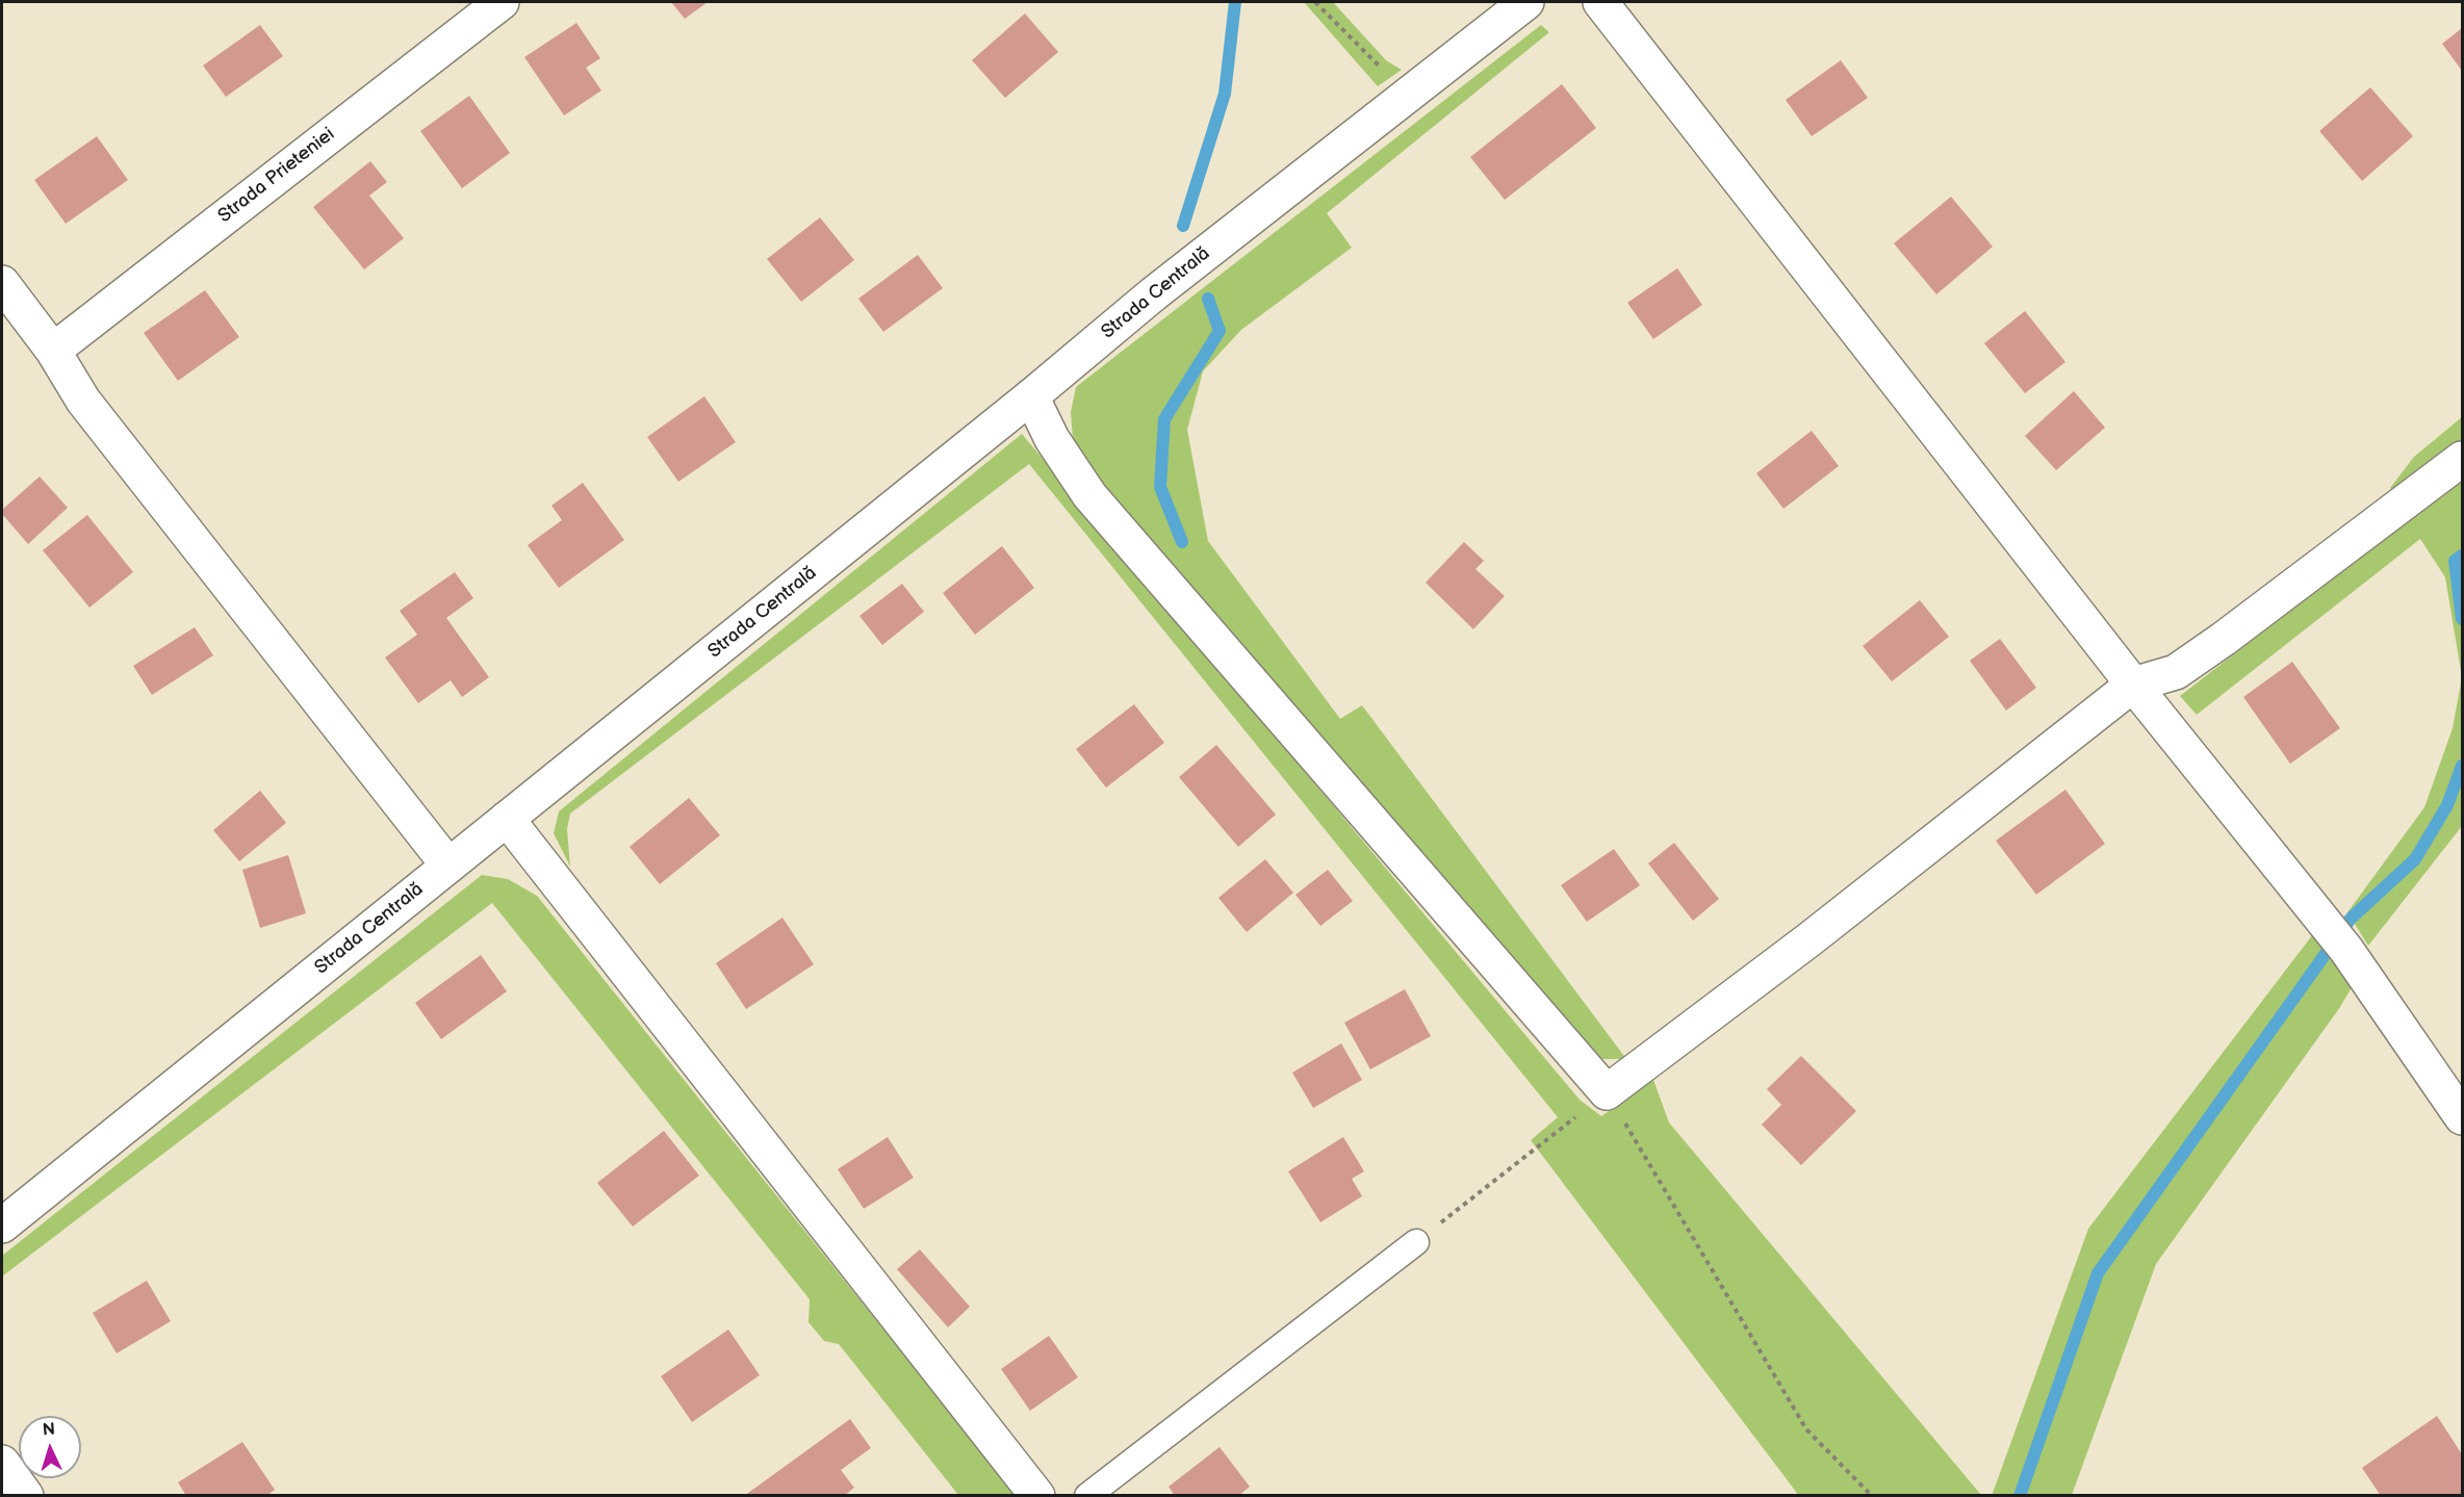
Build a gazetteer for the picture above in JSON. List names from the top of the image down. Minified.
{"streets":{"street":["Strada Prieteniei","Strada Centrală"]},"north":"top"}
